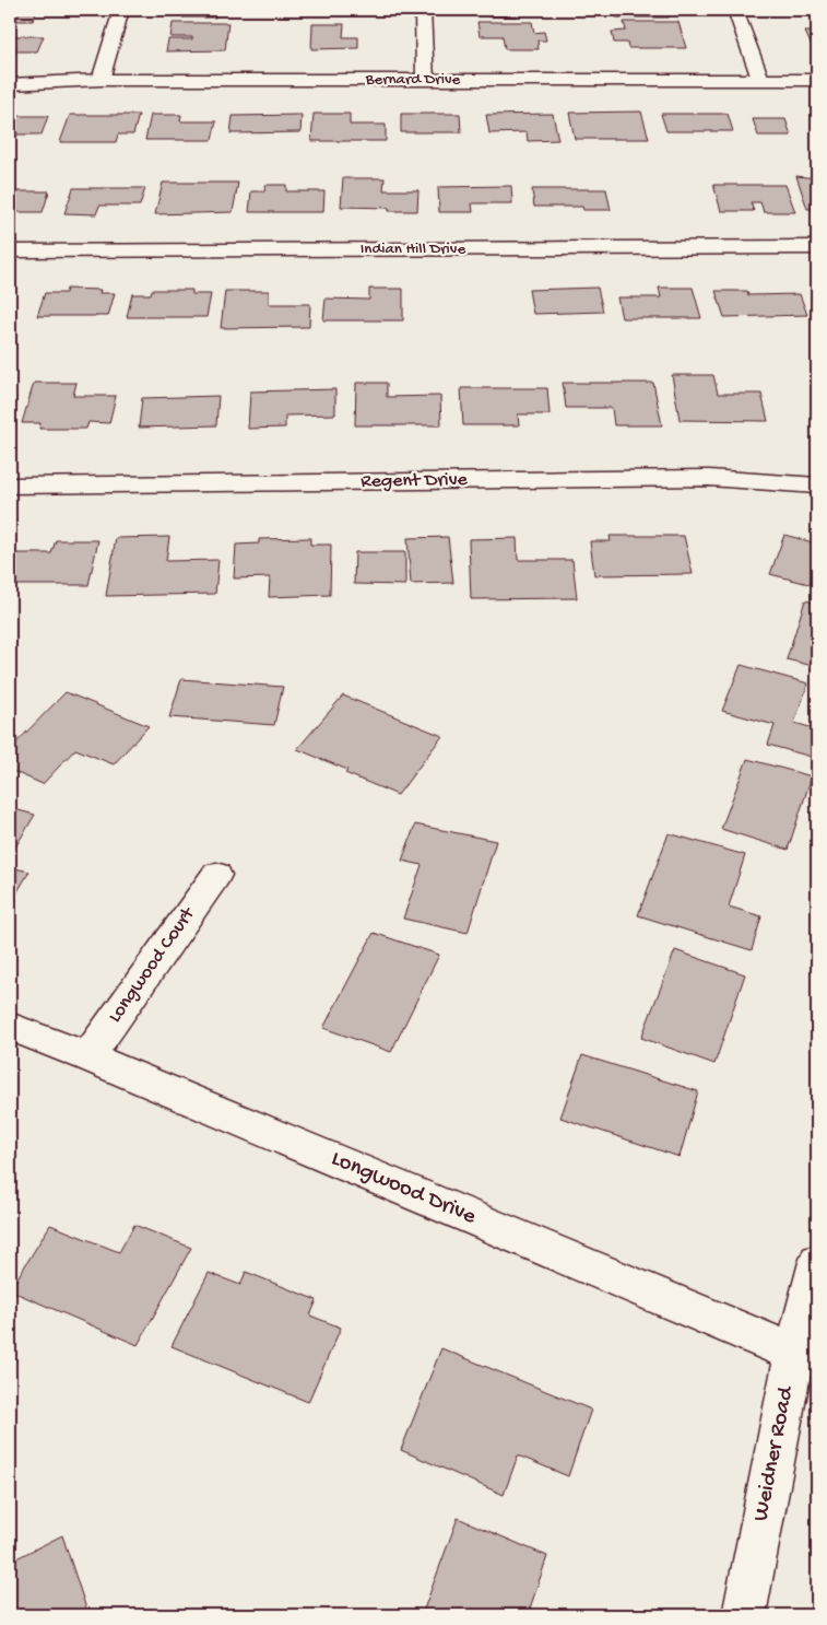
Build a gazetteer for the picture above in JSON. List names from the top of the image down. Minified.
{"streets":{"street":["Bernard Drive","Indian Hill Drive","Regent Drive","Longwood Court","Longwood Drive","Weidner Road"]},"crossings":[["Longwood Court","Longwood Drive"],["Longwood Drive","Weidner Road"]]}
